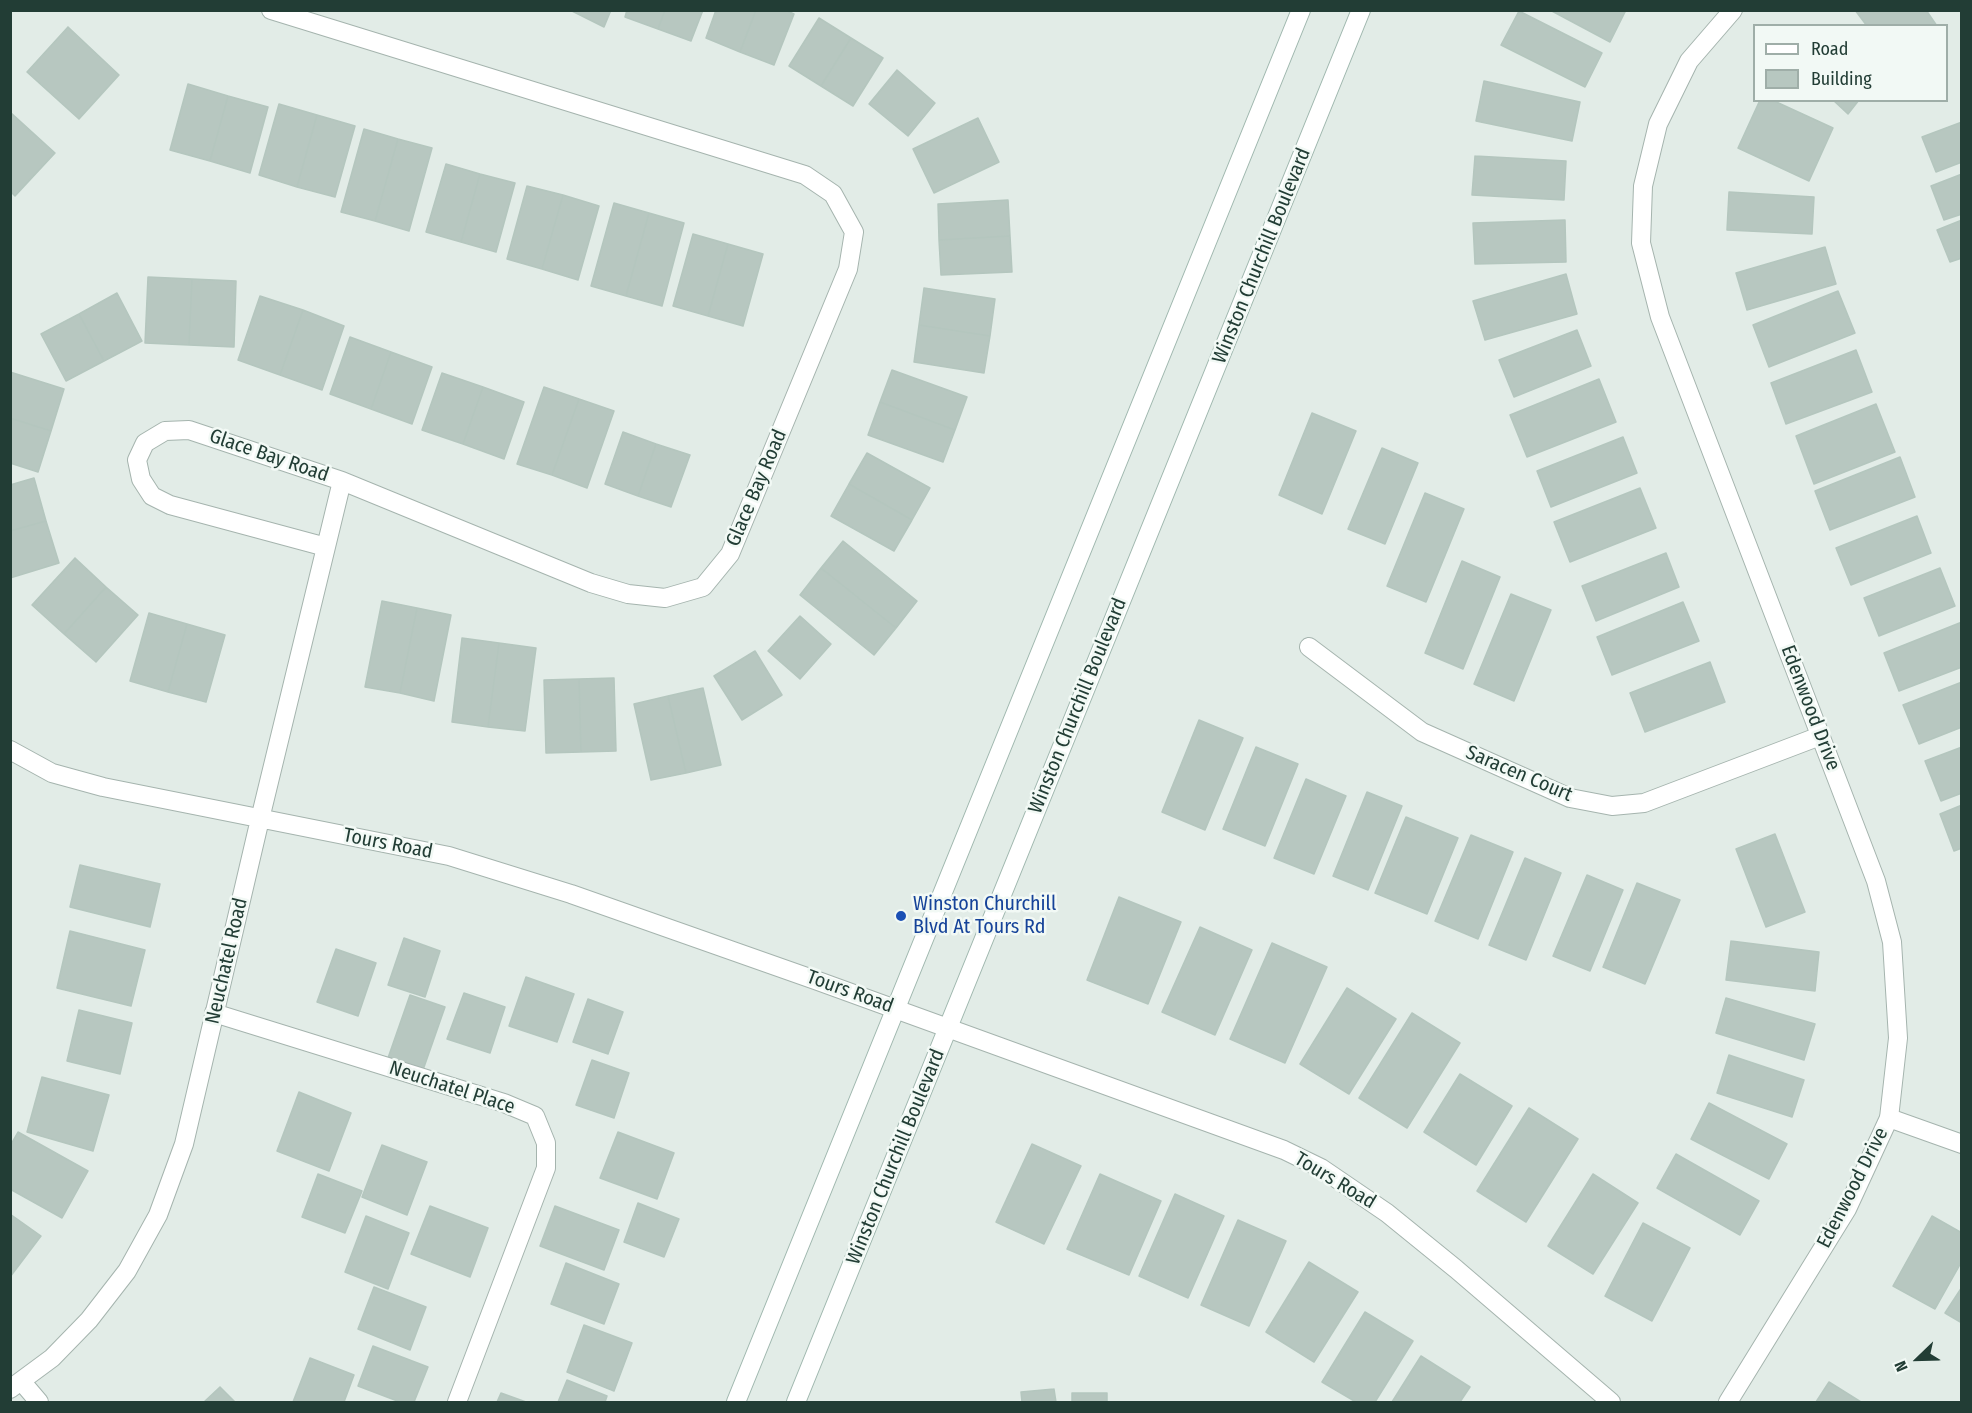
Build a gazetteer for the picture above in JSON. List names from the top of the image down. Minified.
{"streets":{"street":["Winston Churchill Boulevard","Glace Bay Road","Edenwood Drive","Saracen Court","Tours Road","Neuchatel Road","Neuchatel Place"]},"crossings":[["Winston Churchill Boulevard","Tours Road"],["Glace Bay Road","Neuchatel Road"],["Edenwood Drive","Saracen Court"],["Tours Road","Neuchatel Road"],["Neuchatel Road","Neuchatel Place"]],"places":["Winston Churchill Blvd At Tours Rd"],"legend":["Road","Building"],"north":"bottom left"}
